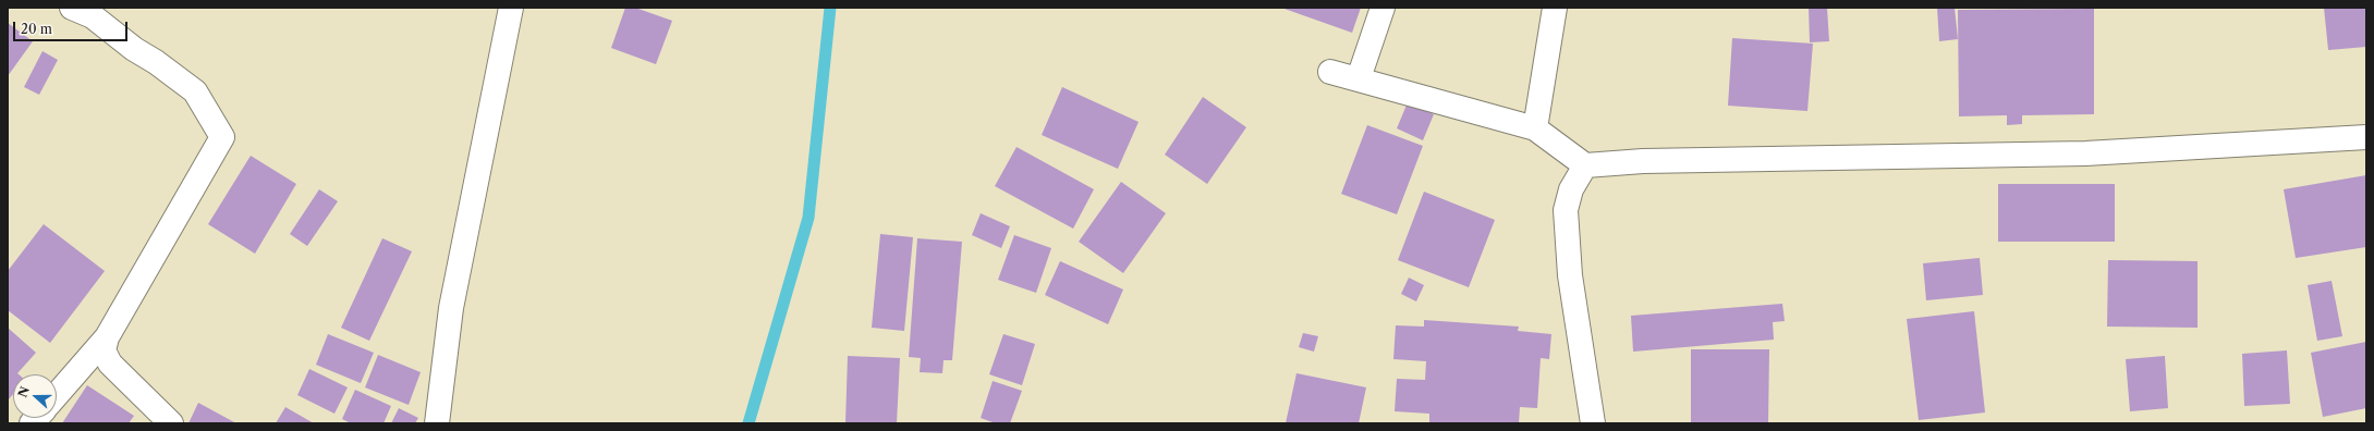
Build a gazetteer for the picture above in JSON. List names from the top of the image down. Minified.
{"scale_bar":"20 m","north":"left"}
